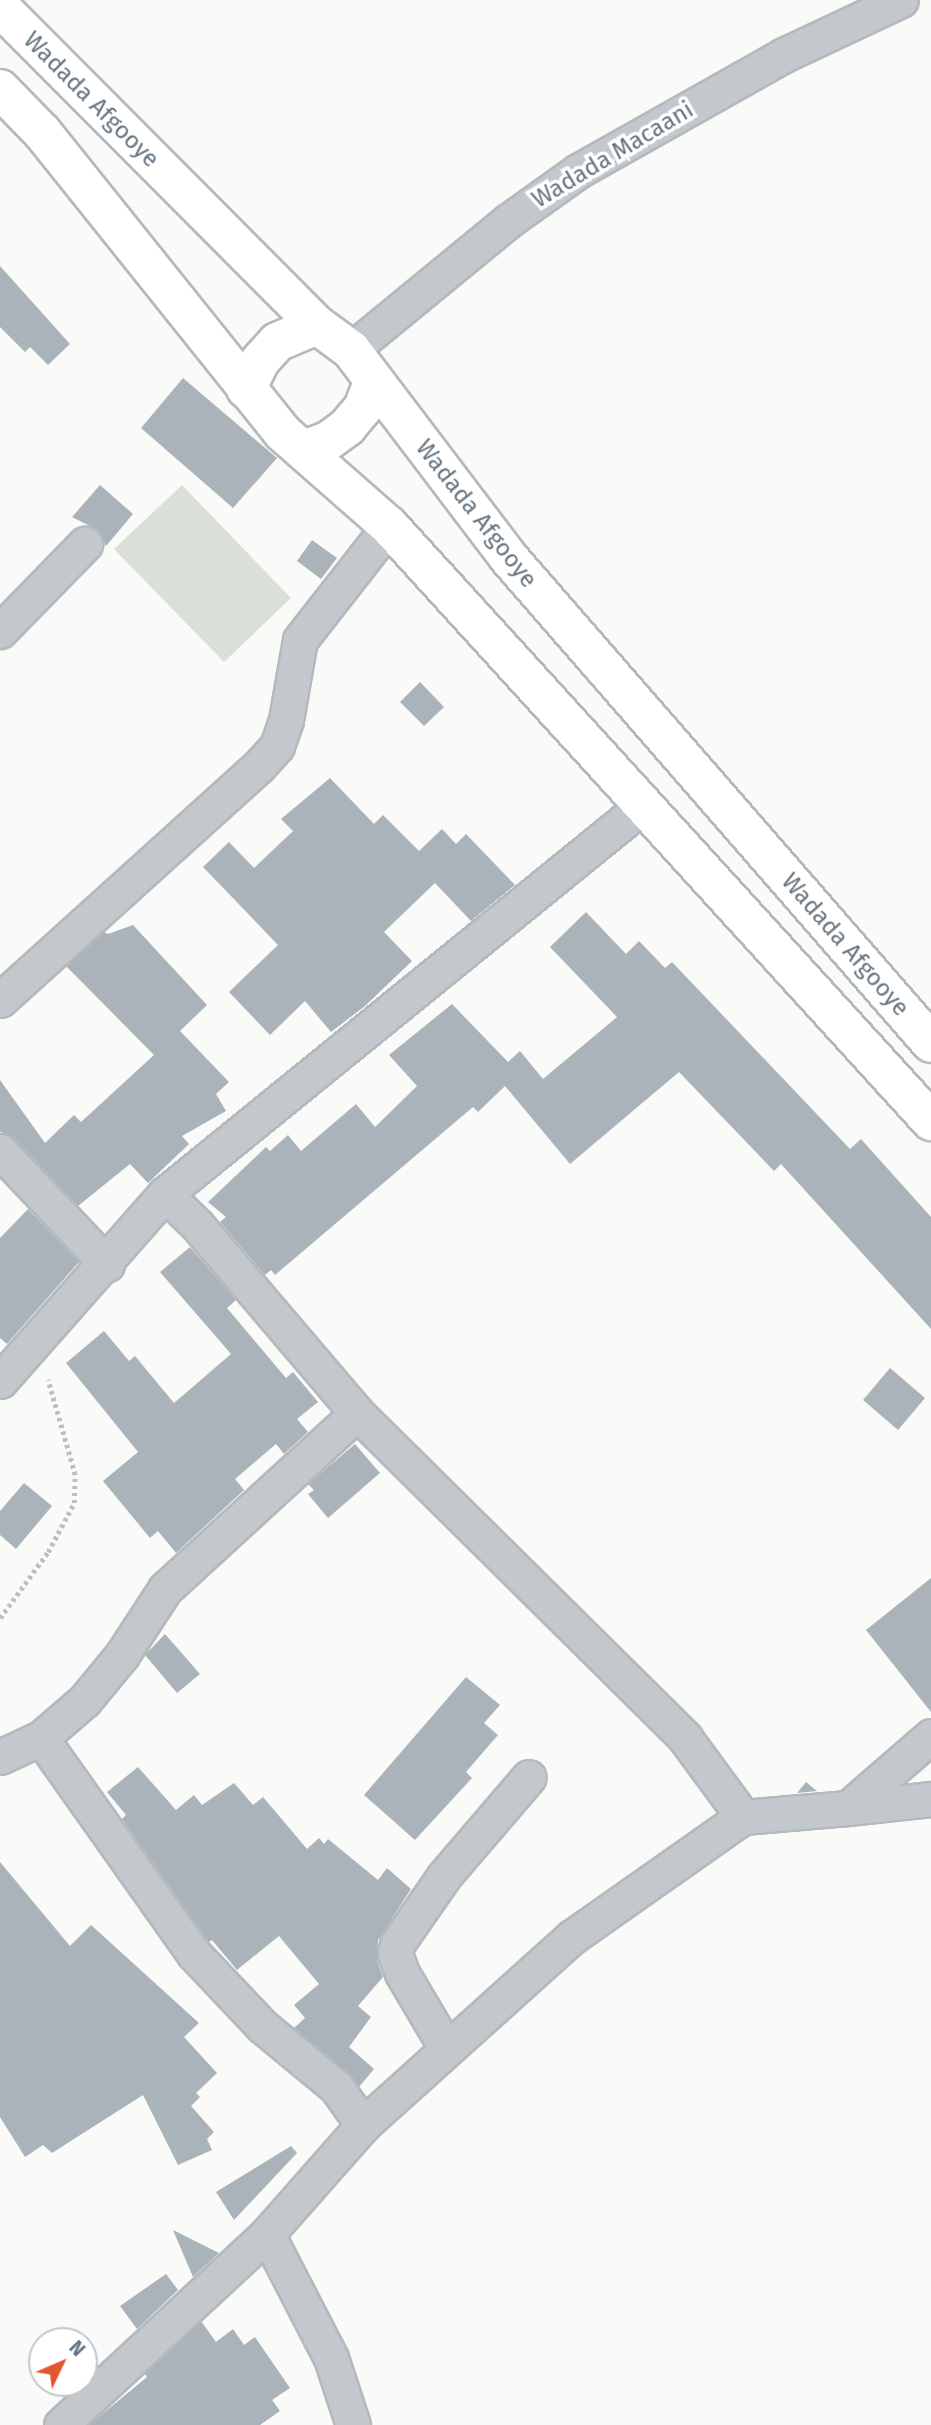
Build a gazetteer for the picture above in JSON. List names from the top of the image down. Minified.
{"streets":{"highway":["Wadada Afgooye"],"street":["Wadada Macaani"]},"crossings":[["Wadada Afgooye","Wadada Macaani"]],"north":"top right"}
